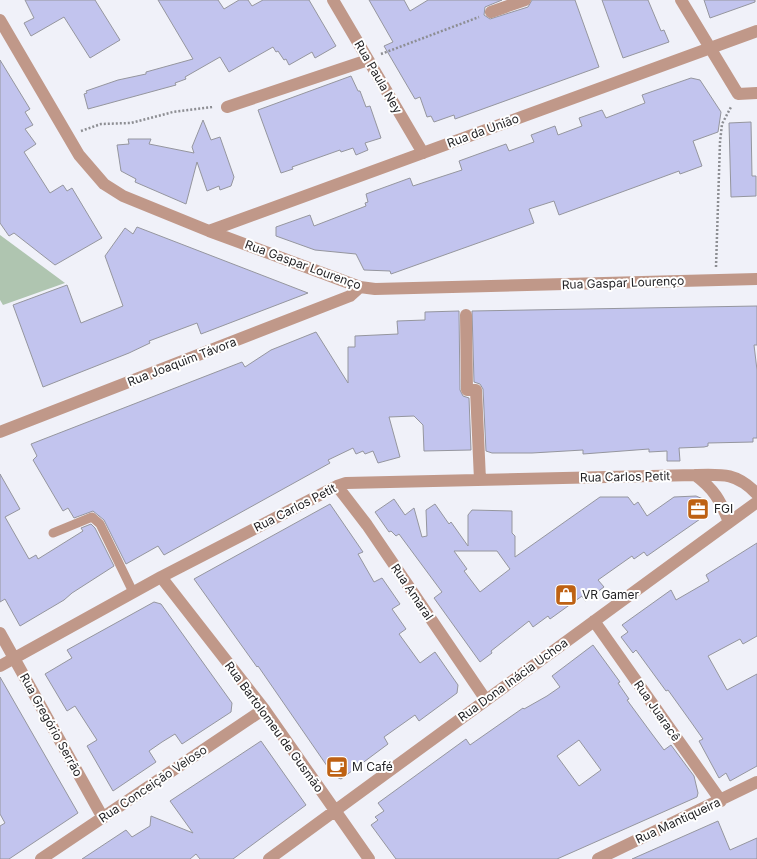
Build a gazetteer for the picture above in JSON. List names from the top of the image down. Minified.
{"streets":{"street":["Rua Paula Ney","Rua da União","Rua Gaspar Lourenço","Rua Joaquim Távora","Rua Carlos Petit","Rua Amaral","Rua Dona Inácia Uchoa","Rua Juaracê","Rua Gregório Serrão","Rua Bartolomeu de Gusmão","Rua Conceição Veloso","Rua Mantiqueira"]},"crossings":[["Rua Paula Ney","Rua da União"],["Rua da União","Rua Gaspar Lourenço"],["Rua Gaspar Lourenço","Rua Joaquim Távora"],["Rua Carlos Petit","Rua Amaral"],["Rua Carlos Petit","Rua Gregório Serrão"],["Rua Carlos Petit","Rua Bartolomeu de Gusmão"],["Rua Amaral","Rua Dona Inácia Uchoa"],["Rua Dona Inácia Uchoa","Rua Juaracê"],["Rua Dona Inácia Uchoa","Rua Bartolomeu de Gusmão"],["Rua Juaracê","Rua Mantiqueira"],["Rua Gregório Serrão","Rua Conceição Veloso"],["Rua Bartolomeu de Gusmão","Rua Conceição Veloso"]],"places":{"office":["FGI"],"shop":["VR Gamer"],"cafe":["M Café"]}}
